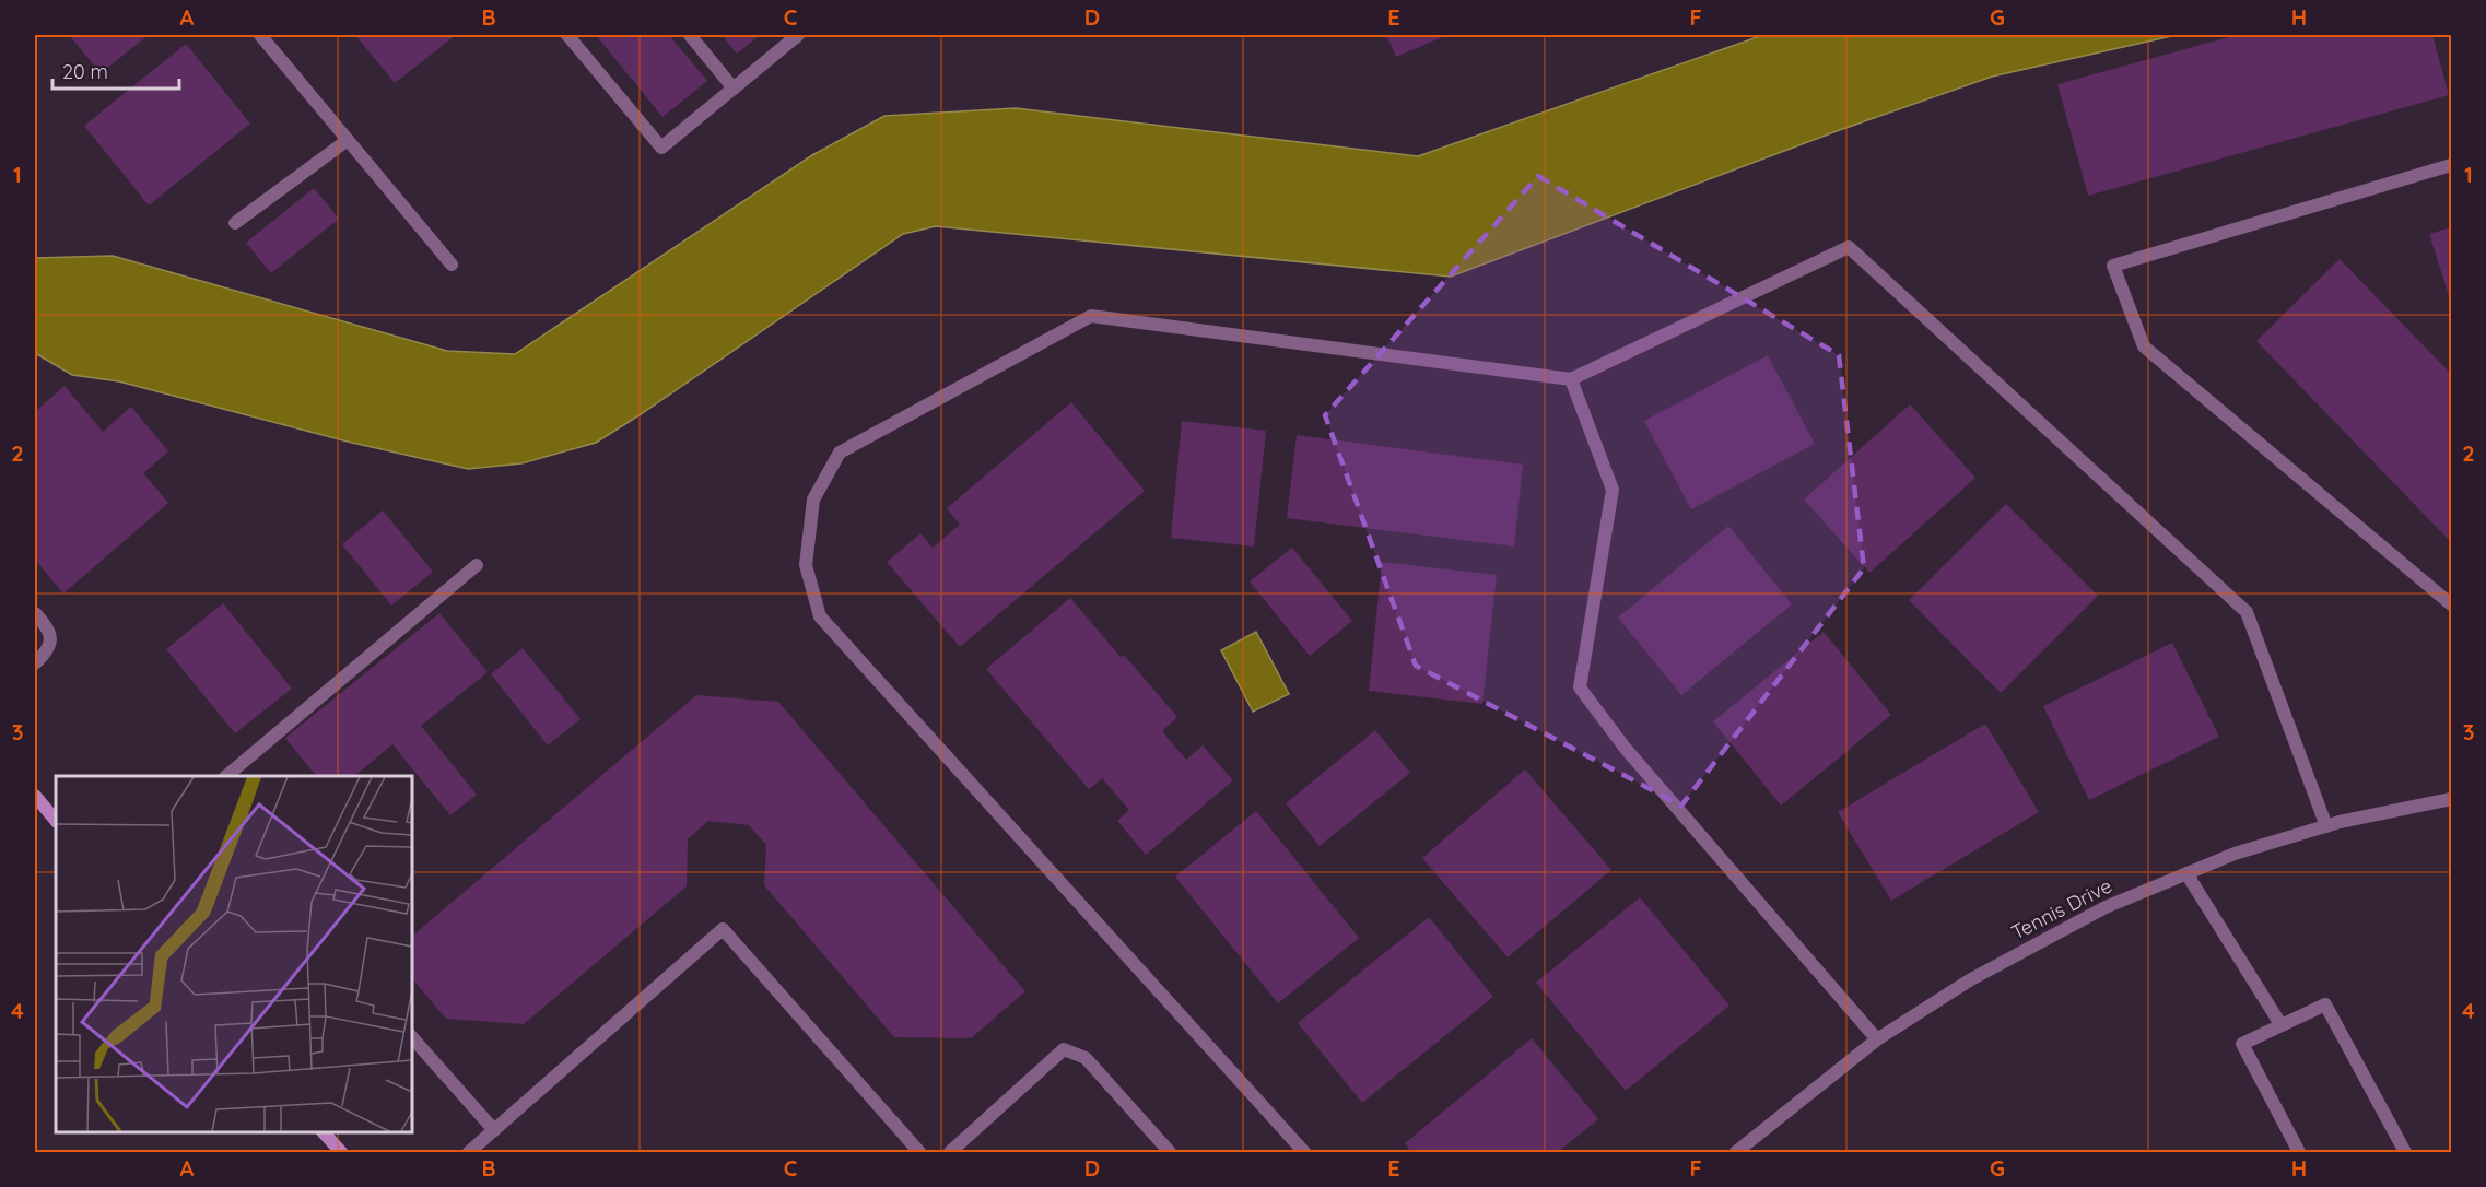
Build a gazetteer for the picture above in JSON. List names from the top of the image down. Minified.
{"streets":{"street":["Tennis Drive"]},"scale_bar":"20 m","grid":{"columns":["A","B","C","D","E","F","G","H"],"rows":["1","2","3","4"]}}
